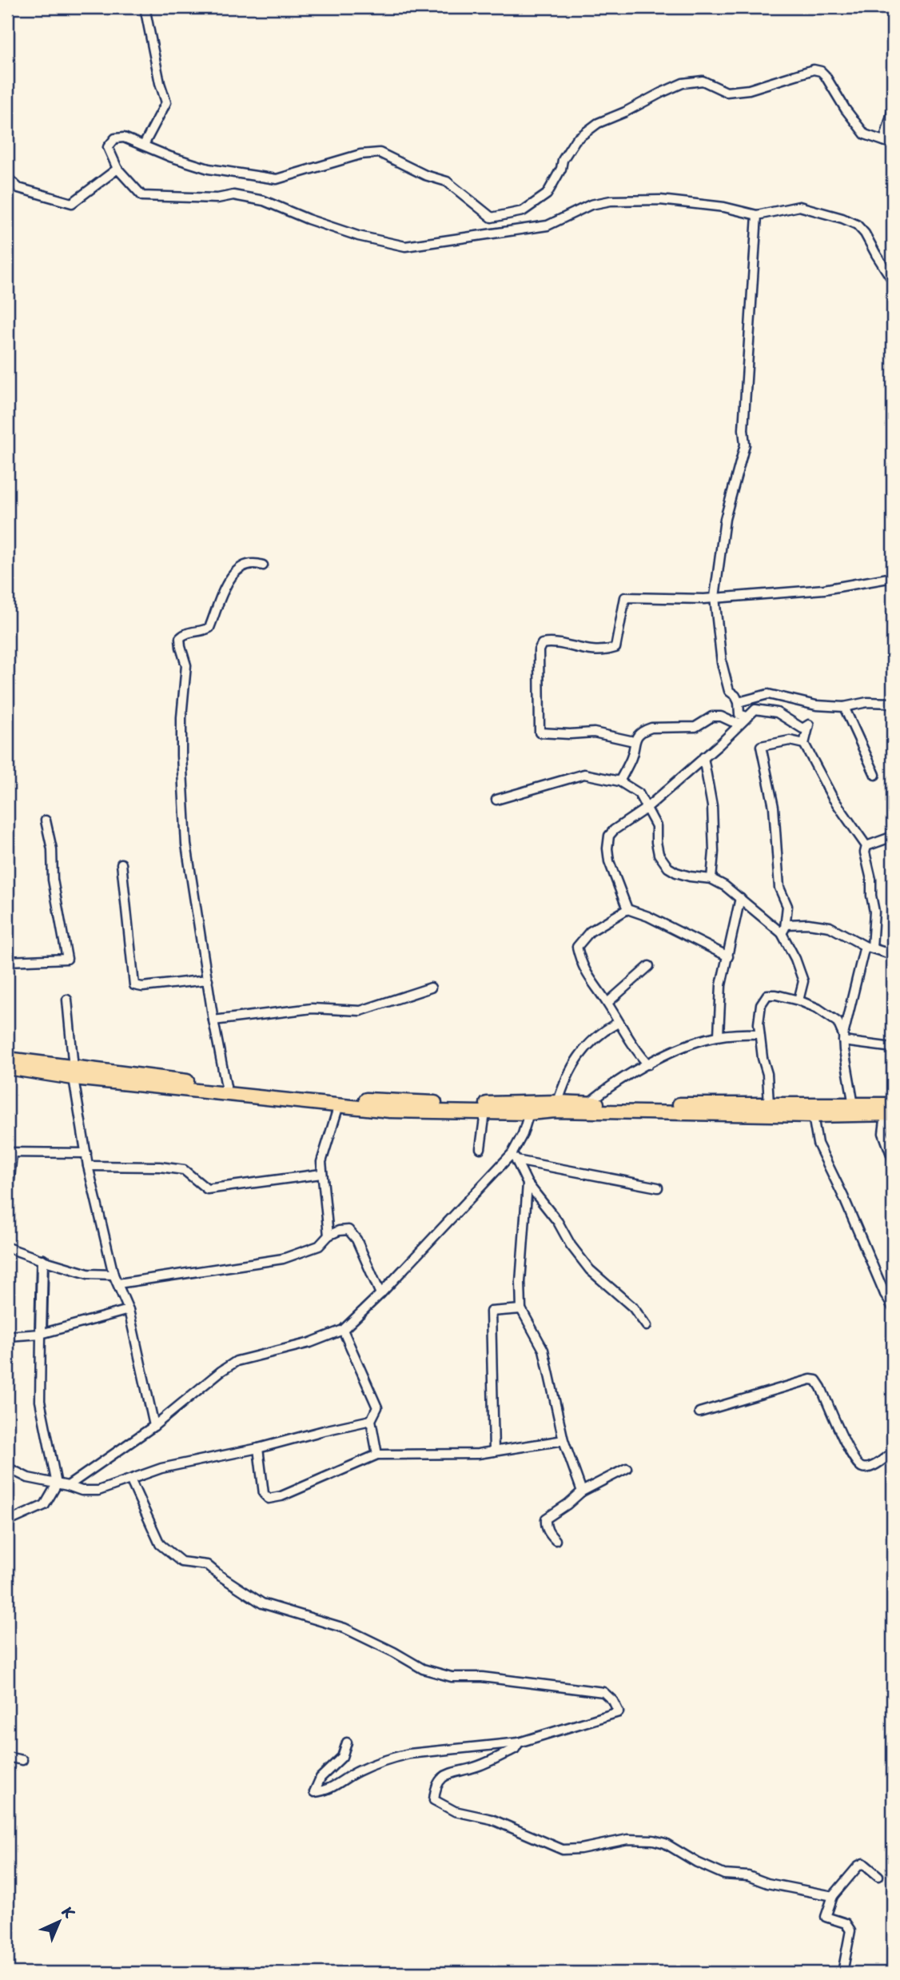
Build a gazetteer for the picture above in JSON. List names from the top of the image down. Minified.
{"north":"top right"}
